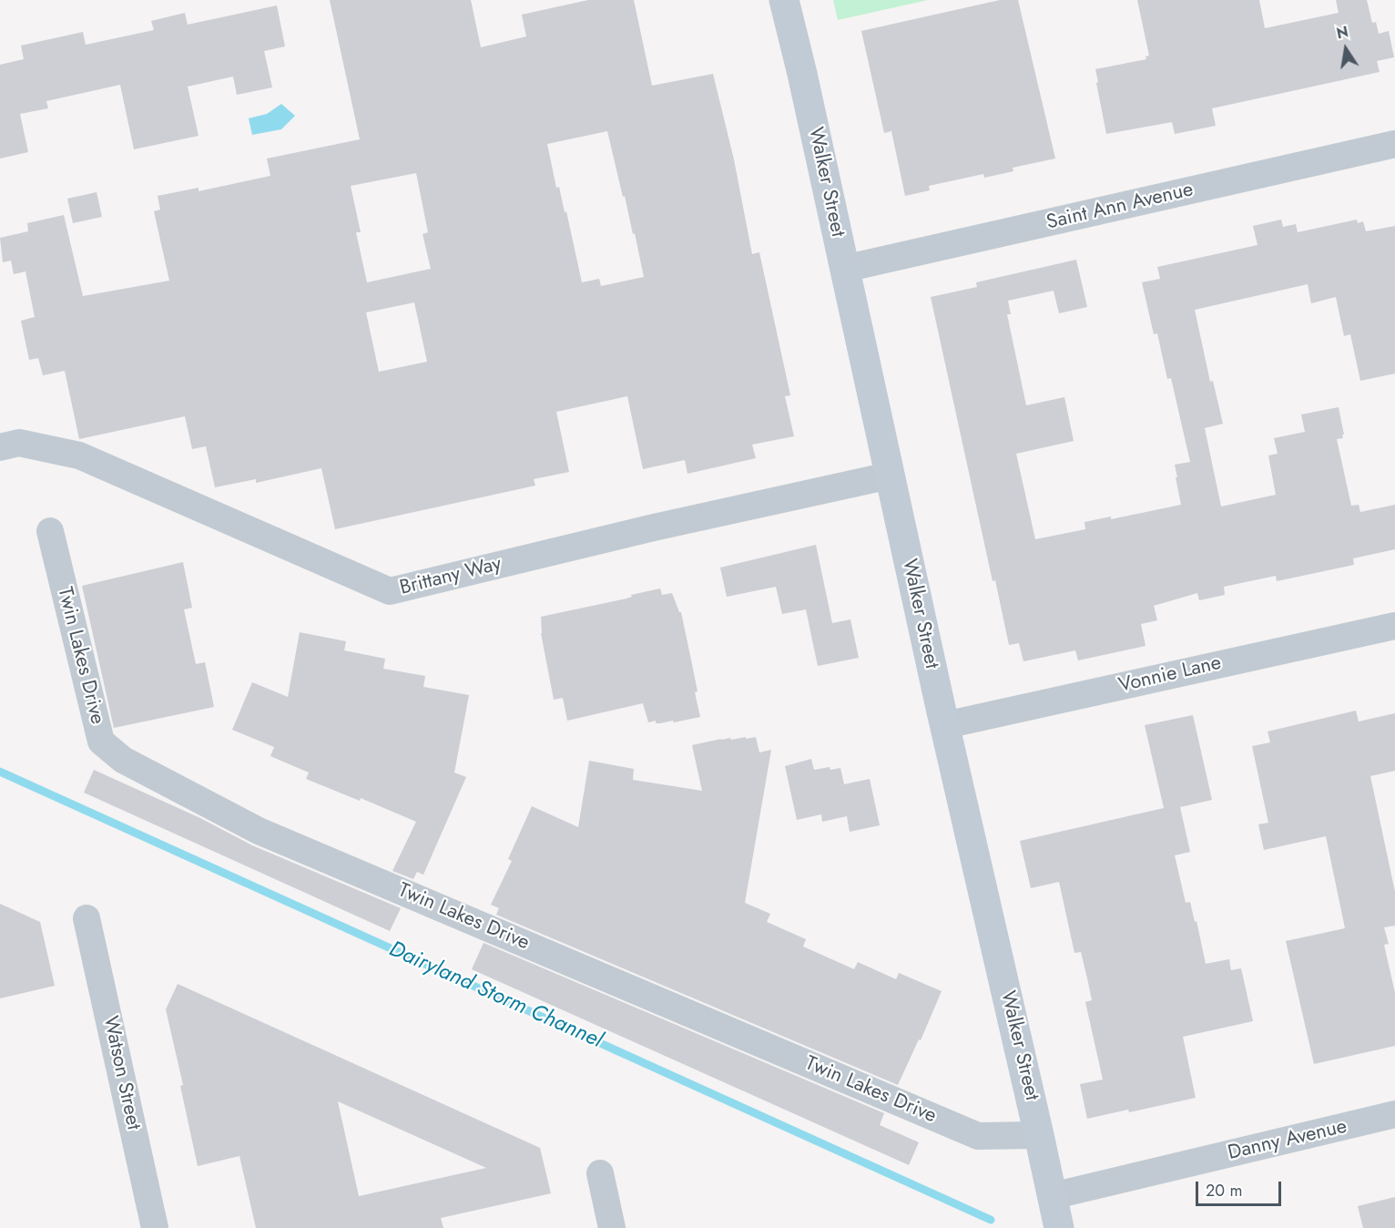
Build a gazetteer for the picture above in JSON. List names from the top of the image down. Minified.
{"streets":{"main road":["Walker Street"],"street":["Saint Ann Avenue","Brittany Way","Twin Lakes Drive","Vonnie Lane","Watson Street","Danny Avenue"]},"crossings":[["Walker Street","Saint Ann Avenue"],["Walker Street","Brittany Way"],["Walker Street","Twin Lakes Drive"],["Walker Street","Vonnie Lane"],["Walker Street","Danny Avenue"]],"water":["Dairyland Storm Channel"],"scale_bar":"20 m","north":"top"}
